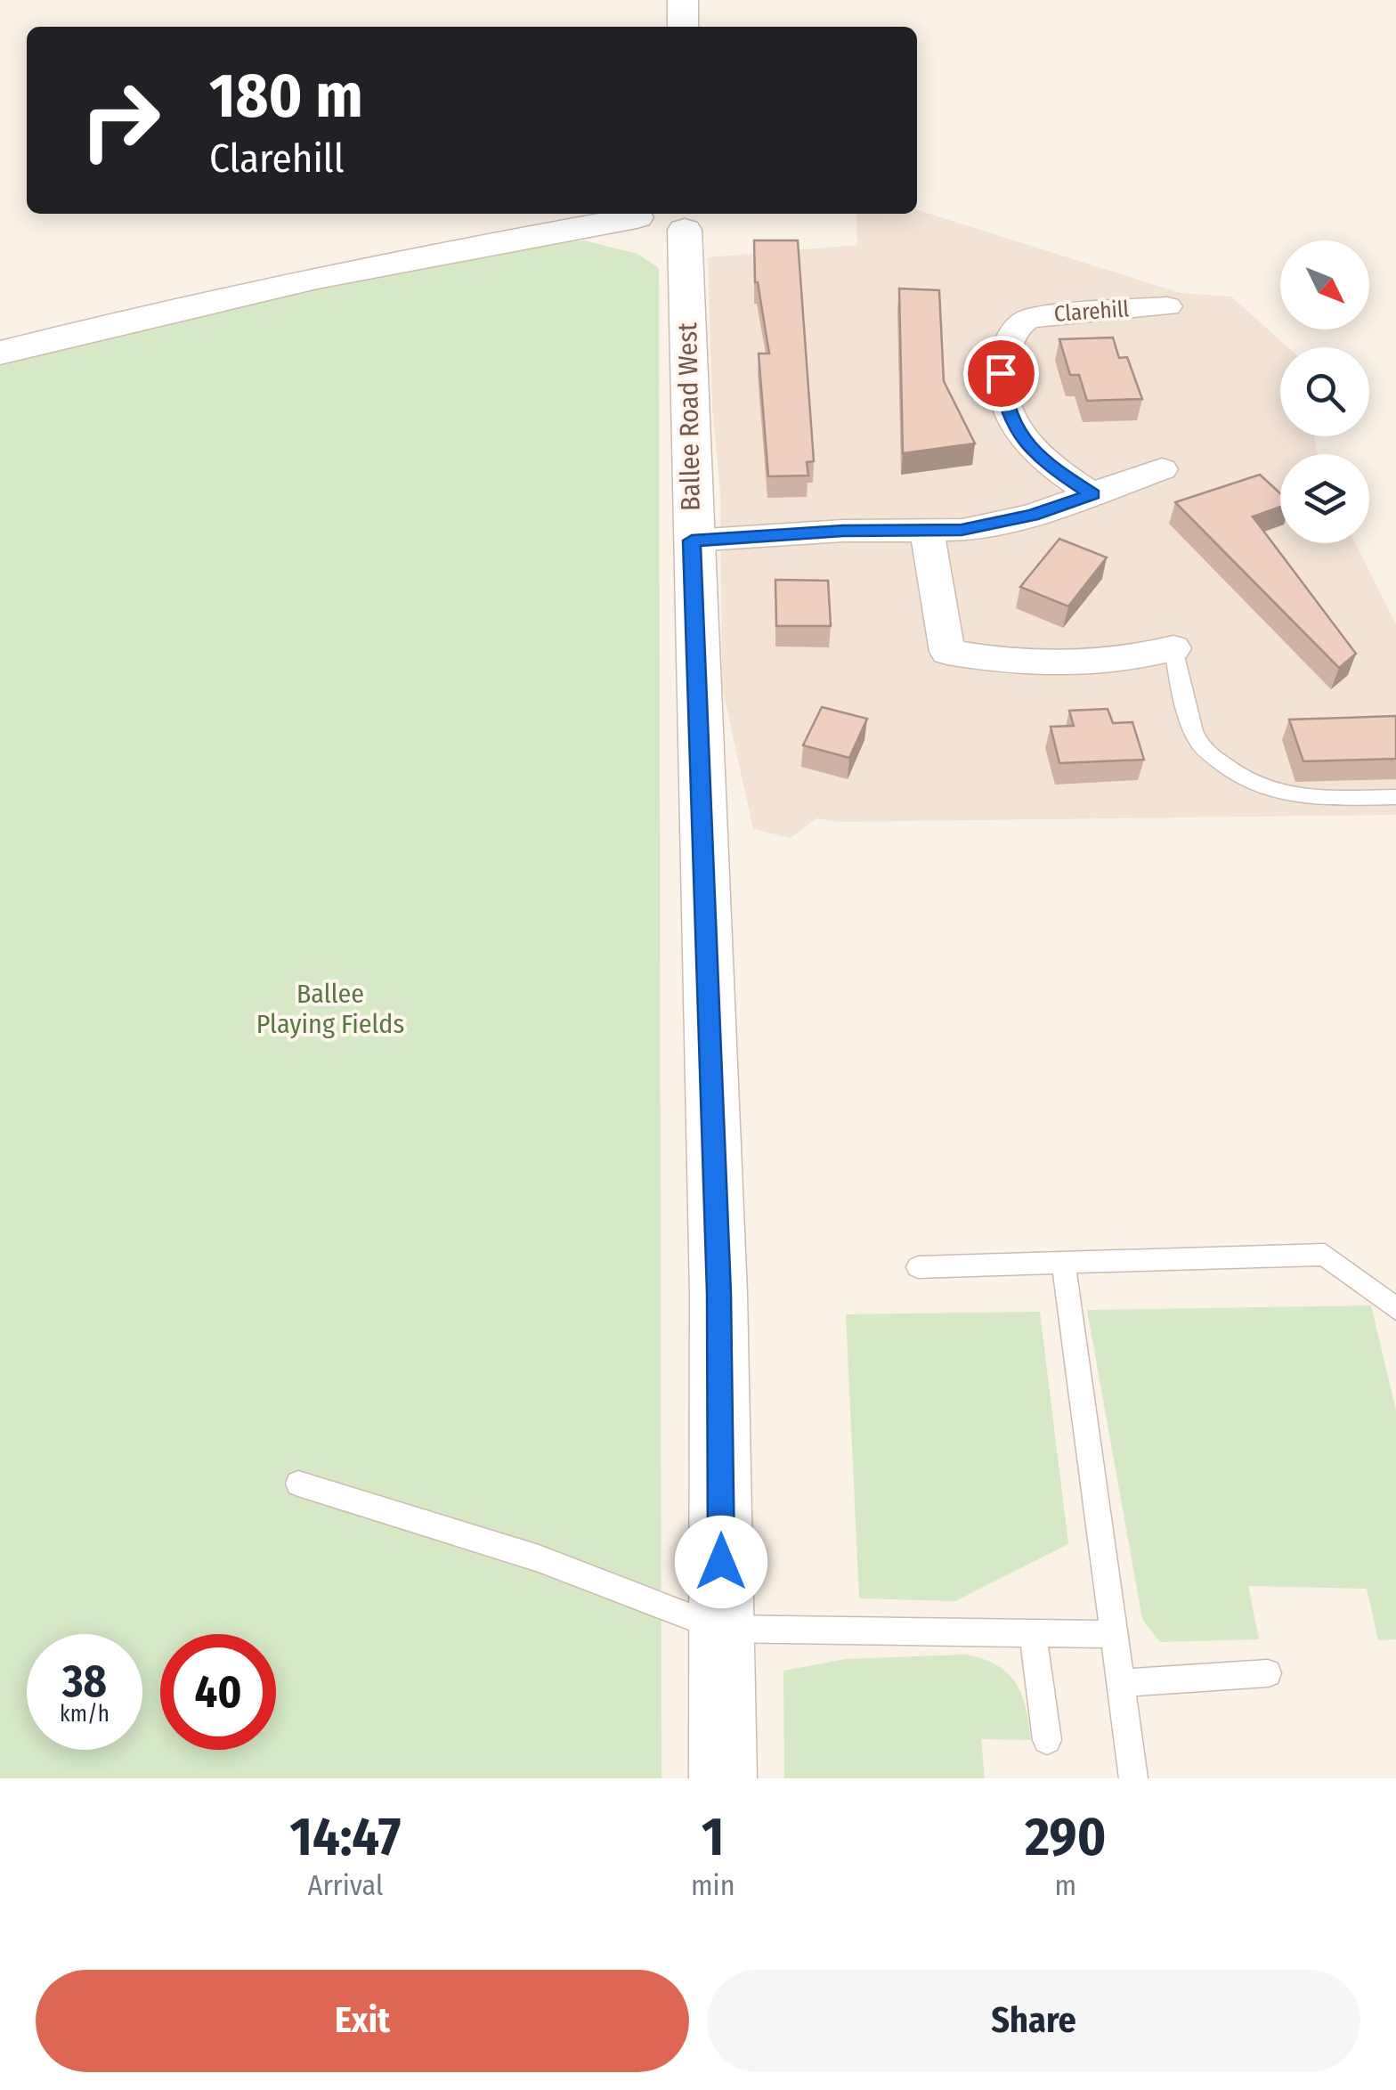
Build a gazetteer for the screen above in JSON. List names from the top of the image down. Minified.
{"streets":{"street":["Clarehill","Ballee Road West"]},"parks":["Ballee Playing Fields"],"north":"bottom right","page":{"turn":["180 m","Clarehill"],"speed":"38 km/h","limit":"40","eta":["14:47","Arrival","1","min","290","m"],"buttons":["Exit","Share"]}}
